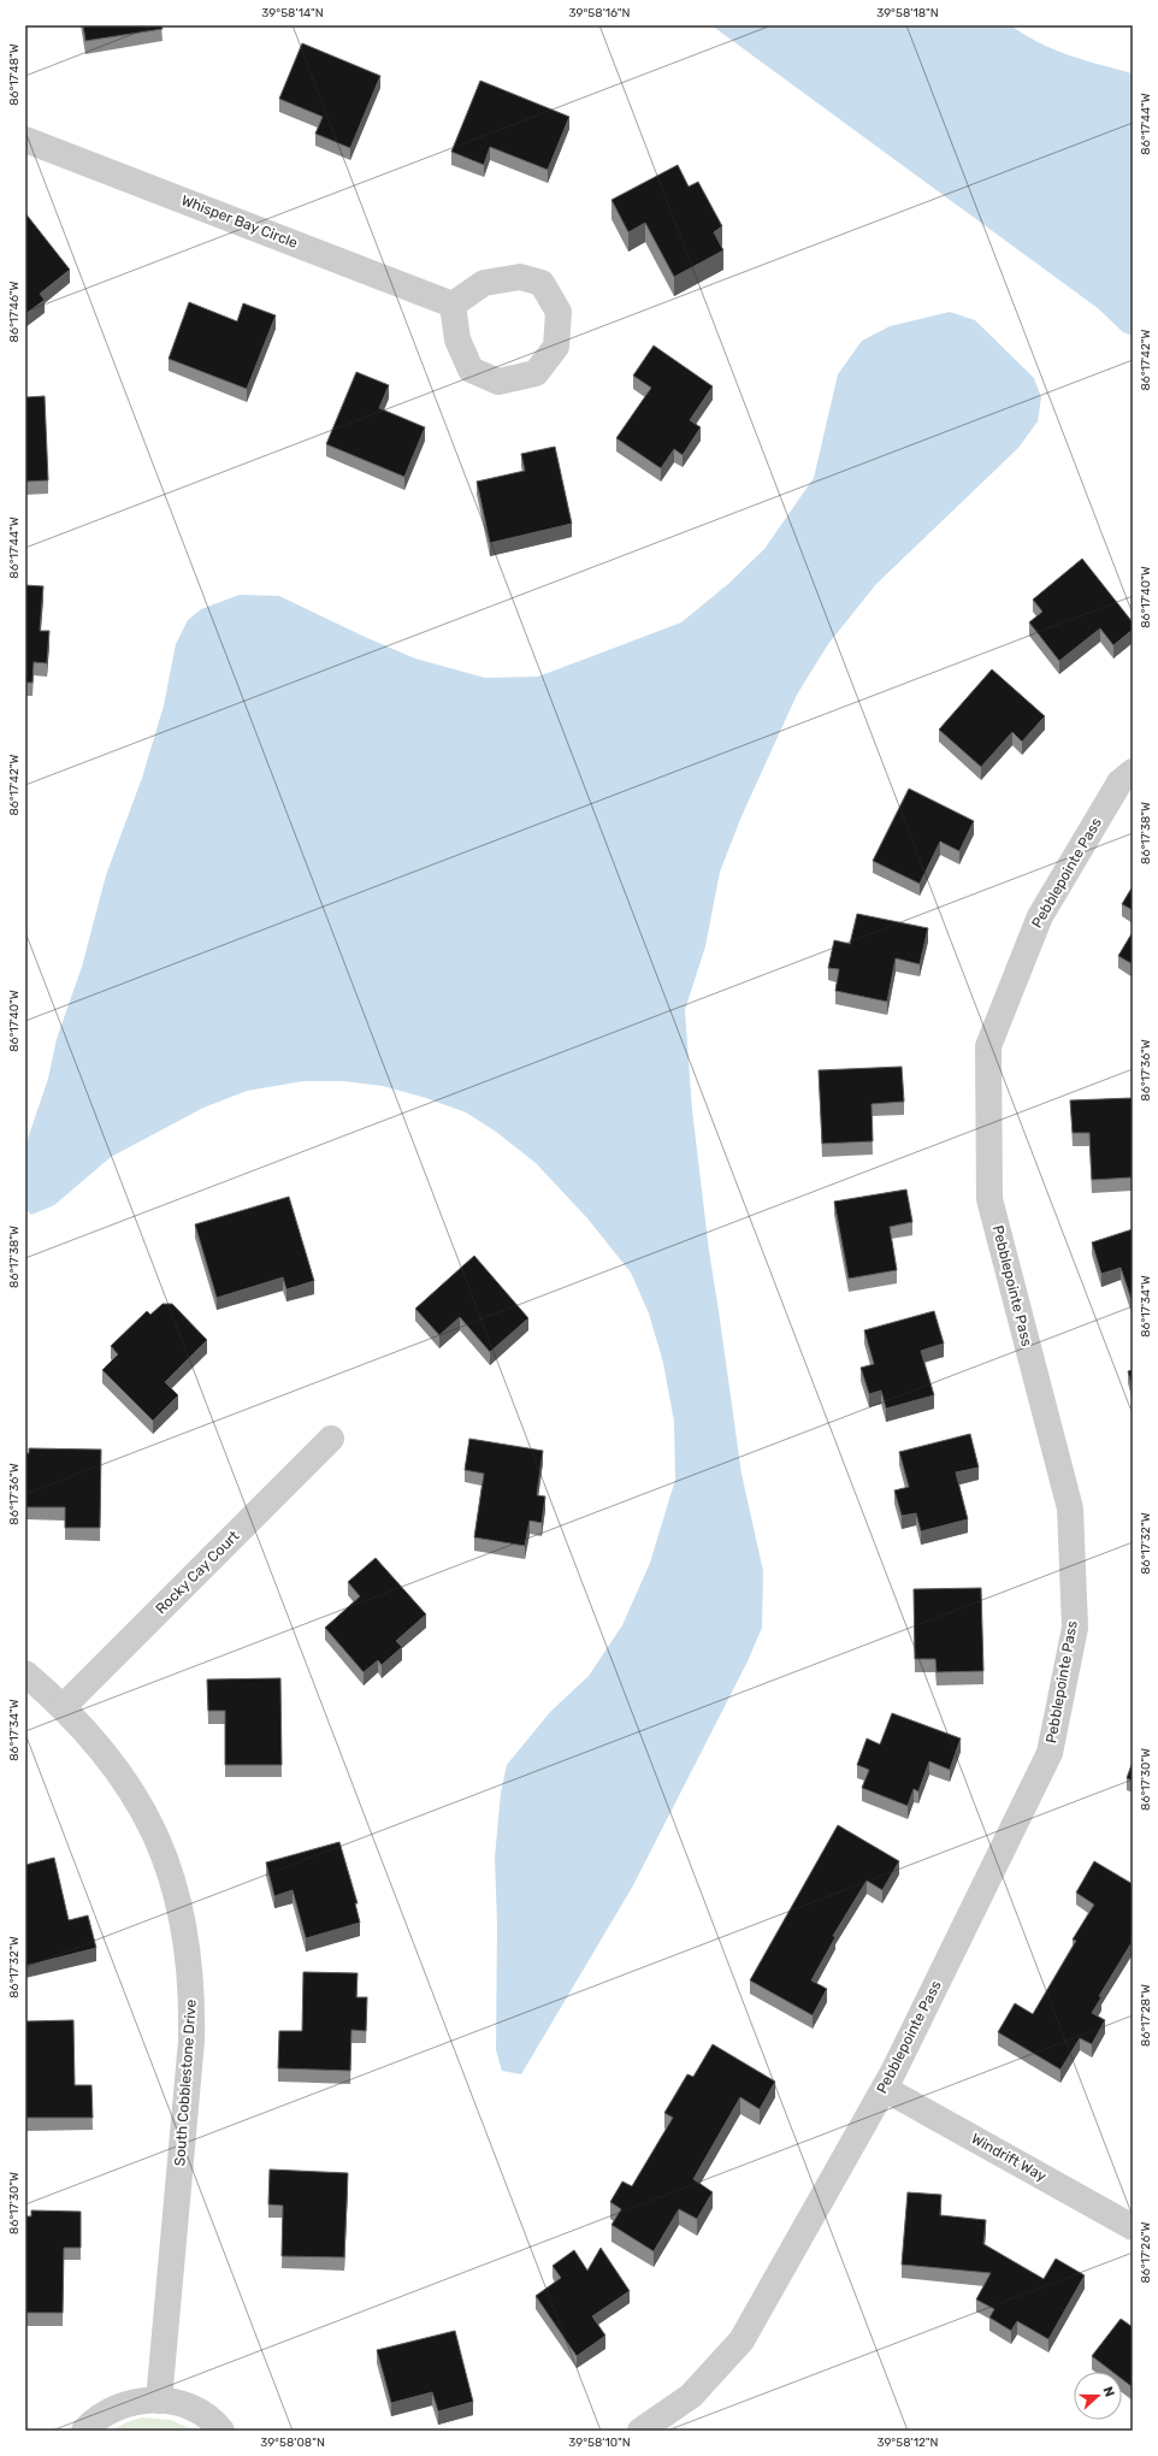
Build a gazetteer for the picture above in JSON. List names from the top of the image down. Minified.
{"streets":{"street":["Whisper Bay Circle","Pebblepointe Pass","Rocky Cay Court","South Cobblestone Drive","Windrift Way"]},"crossings":[["Pebblepointe Pass","Windrift Way"],["Rocky Cay Court","South Cobblestone Drive"]],"north":"right","coordinates":["39°58'14\"N","39°58'16\"N","39°58'18\"N","86°17'48\"W","86°17'44\"W","86°17'46\"W","86°17'42\"W","86°17'40\"W","86°17'38\"W","86°17'36\"W","86°17'34\"W","86°17'32\"W","86°17'30\"W","86°17'28\"W","86°17'26\"W","39°58'08\"N","39°58'10\"N","39°58'12\"N"]}
